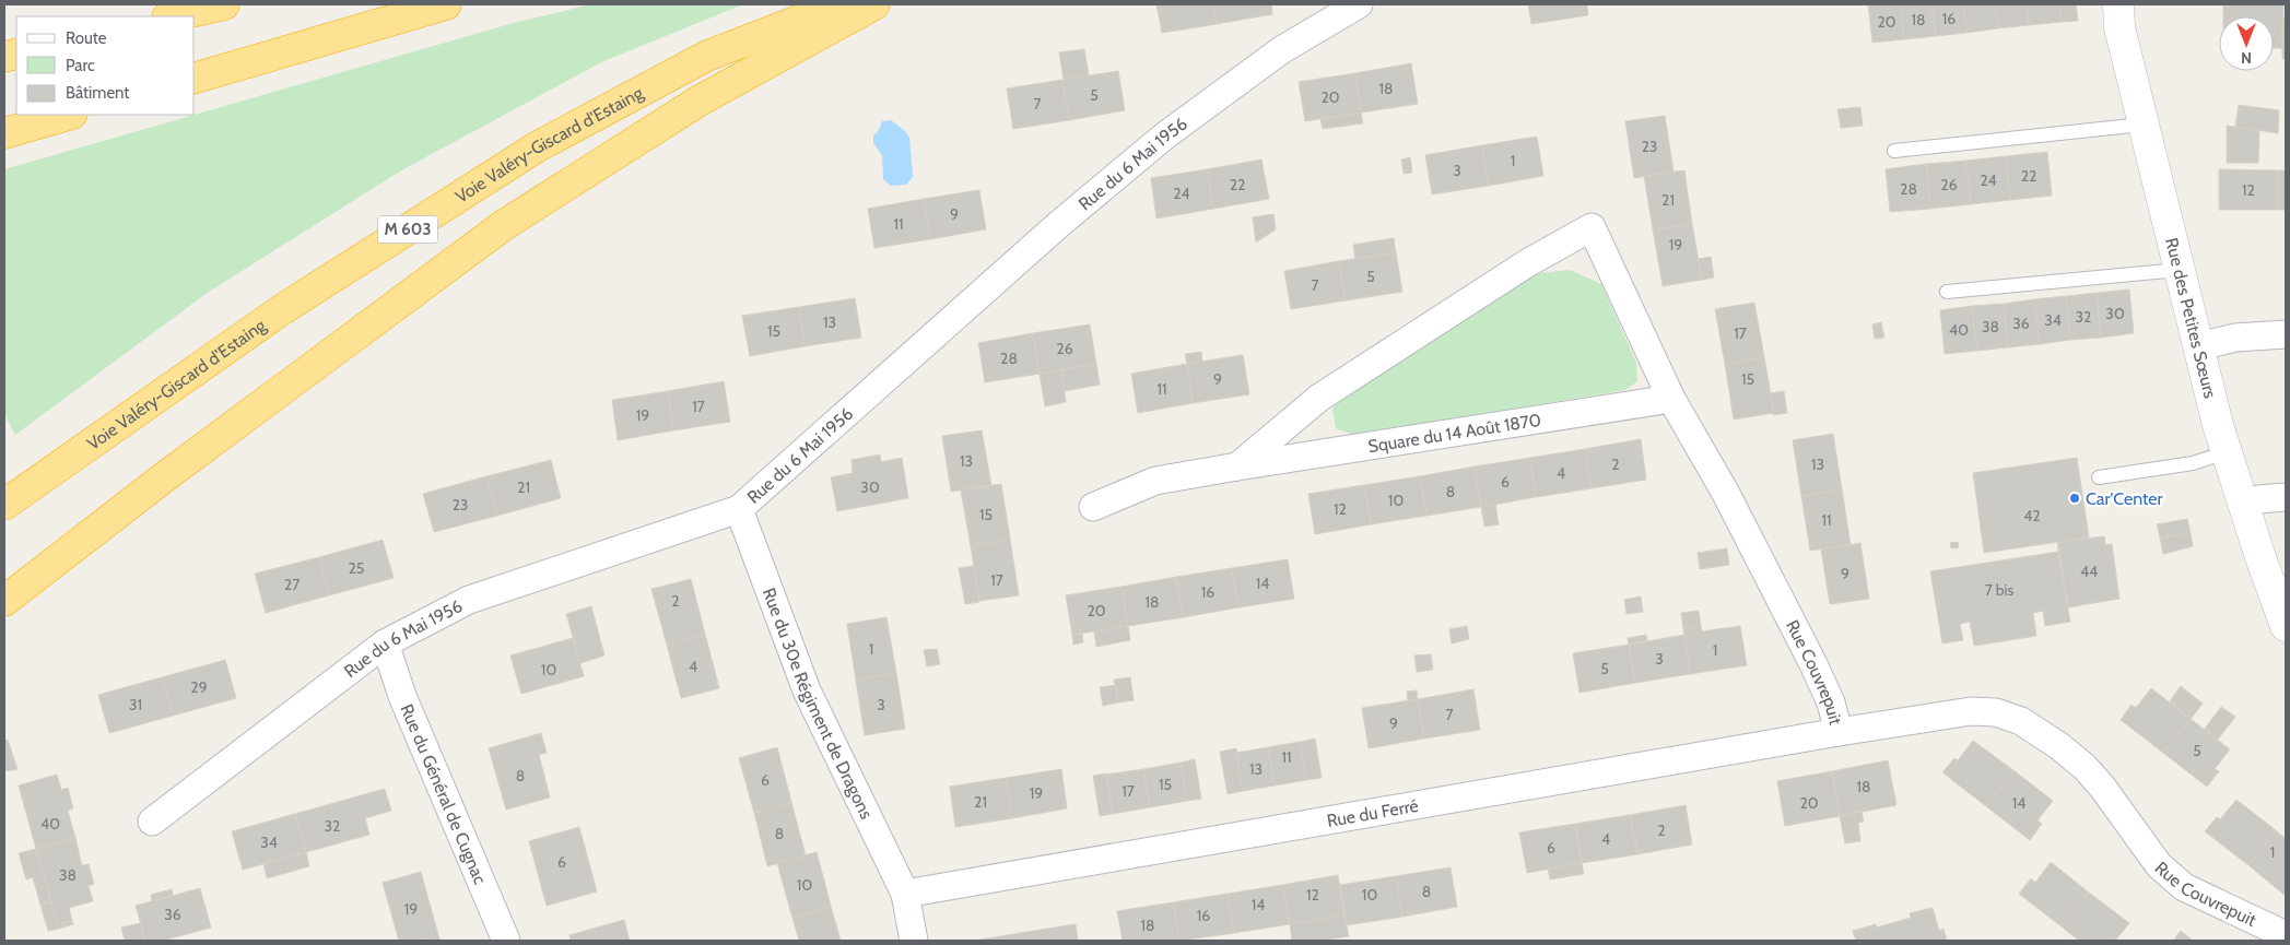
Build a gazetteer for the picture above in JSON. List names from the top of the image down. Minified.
{"streets":{"highway":["Voie Valéry-Giscard d'Estaing","M 603"],"street":["Rue du 6 Mai 1956","Rue des Petites Sœurs","Square du 14 Août 1870","Rue Couvrepuit","Rue du 30e Régiment de Dragons","Rue du Général de Cugnac","Rue du Ferré"]},"crossings":[["Rue du 6 Mai 1956","Rue du 30e Régiment de Dragons"],["Rue du 6 Mai 1956","Rue du Général de Cugnac"],["Square du 14 Août 1870","Rue Couvrepuit"],["Rue Couvrepuit","Rue du Ferré"],["Rue du 30e Régiment de Dragons","Rue du Ferré"]],"places":["Car'Center"],"house_numbers":["16","18","20","18","5","20","7","23","1","3","22","24","22","26","28","12","24","21","9","11","19","5","7","30","32","34","13","36","38","40","15","17","26","28","9","15","11","17","19","13","2","13","4","6","21","30","8","10","23","12","15","42","11","25","44","9","17","14","27","7 bis","16","2","18","20","1","1","3","4","5","10","29","31","3","7","9","5","11","13","8","6","15","18","17","19","21","20","14","40","32","2","8","4","34","6","1","6","38","10","8","12","10","14","19","36","16","18"],"legend":["Route","Parc","Bâtiment"],"north":"bottom"}
